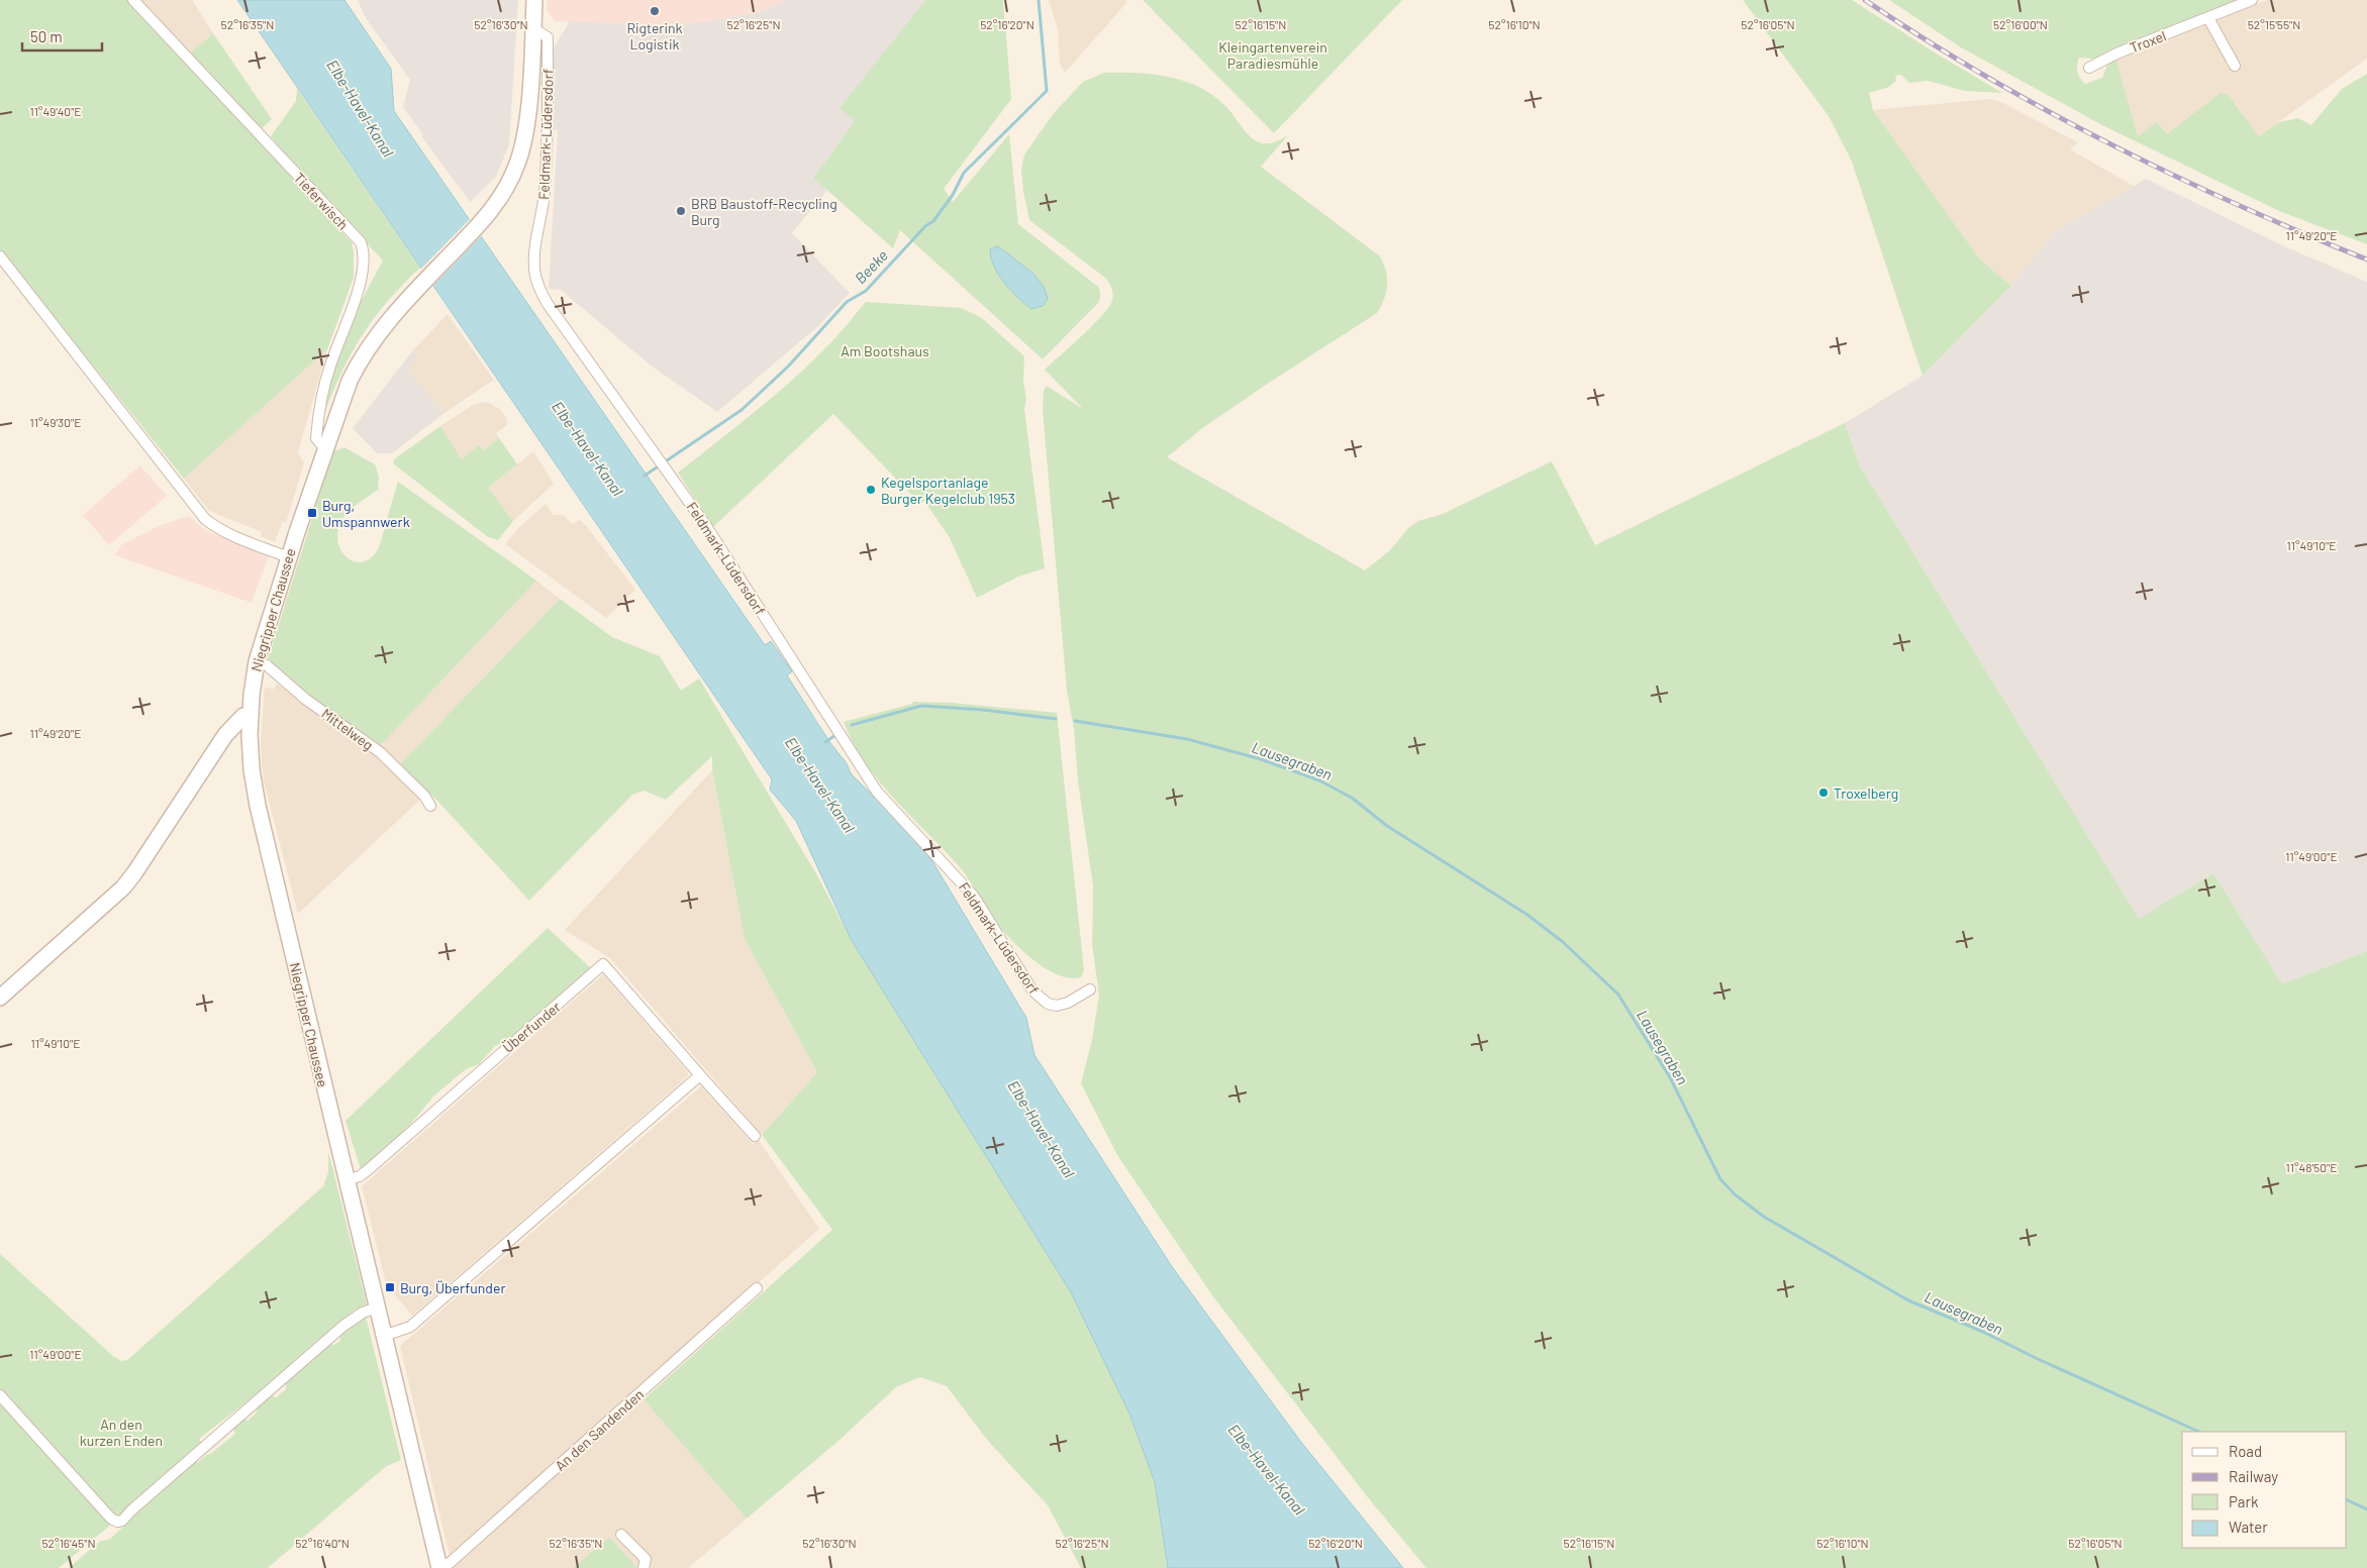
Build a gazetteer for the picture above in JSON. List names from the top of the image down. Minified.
{"streets":{"main road":["Niegripper Chaussee"],"street":["Troxel","Feldmark-Lüdersdorf","Tieferwisch","Mittelweg","Überfunder","An den Sandenden"]},"crossings":[["Feldmark-Lüdersdorf","Niegripper Chaussee"],["Tieferwisch","Niegripper Chaussee"],["Niegripper Chaussee","Mittelweg"],["Niegripper Chaussee","Überfunder"],["Niegripper Chaussee","An den Sandenden"]],"water":["Elbe-Havel-Kanal","Beeke","Lausegraben"],"parks":["Kleingartenverein Paradiesmühle","Am Bootshaus","An den kurzen Enden"],"places":{"other":["Rigterink Logistik","BRB Baustoff-Recycling Burg","Kegelsportanlage Burger Kegelclub 1953","Troxelberg"],"transit":["Burg, Umspannwerk","Burg, Überfunder"]},"legend":["Road","Railway","Park","Water"],"scale_bar":"50 m","coordinates":["52°16'35\"N","52°16'30\"N","52°16'25\"N","52°16'20\"N","52°16'15\"N","52°16'10\"N","52°16'05\"N","52°16'00\"N","52°15'55\"N","11°49'40\"E","11°49'20\"E","11°49'30\"E","11°49'10\"E","11°49'00\"E","11°48'50\"E","52°16'45\"N","52°16'40\"N"]}
